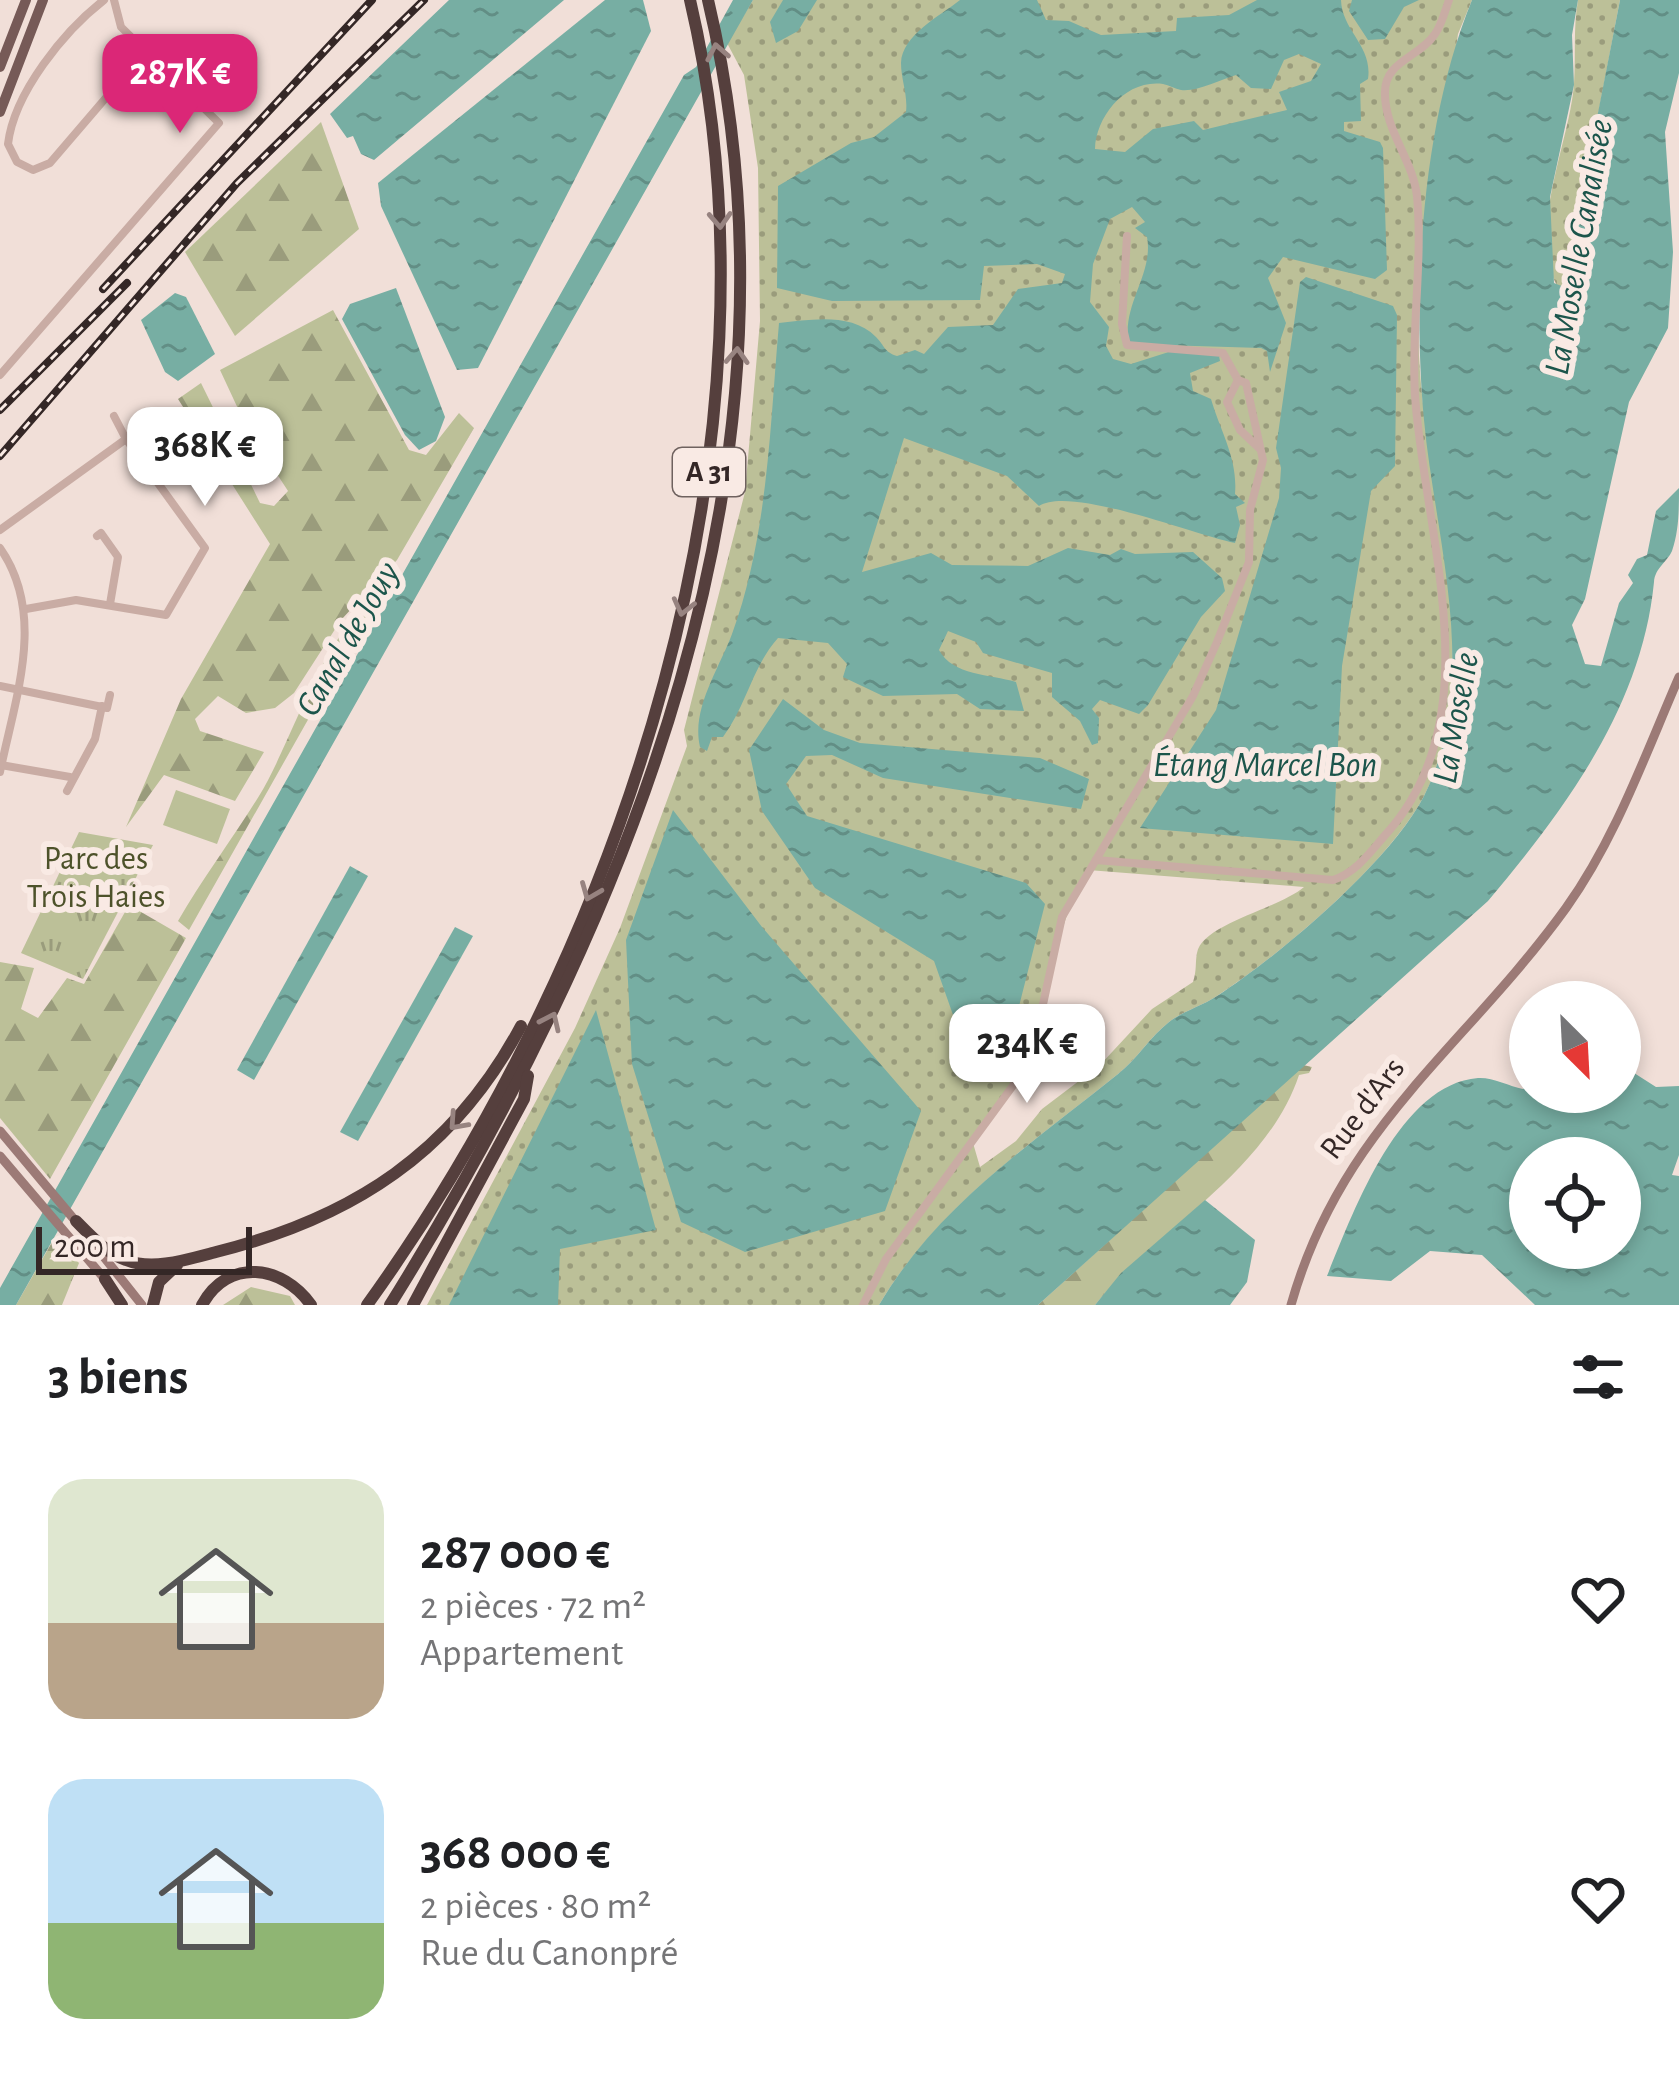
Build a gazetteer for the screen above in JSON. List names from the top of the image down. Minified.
{"streets":{"highway":["A 31"],"main road":["Rue d'Ars"]},"water":["La Moselle Canalisée","Canal de Jouy","La Moselle","Étang Marcel Bon"],"parks":["Parc des Trois Haies"],"scale_bar":"200 m","north":"bottom right","page":{"price":["287K €","368K €","234K €"],"scale":"200 m","heading":"3 biens","list":[{"name":"287 000 €","note":"2 pièces · 72 m² · Appartement"},{"name":"368 000 €","note":"2 pièces · 80 m² · Rue du Canonpré"}]}}
